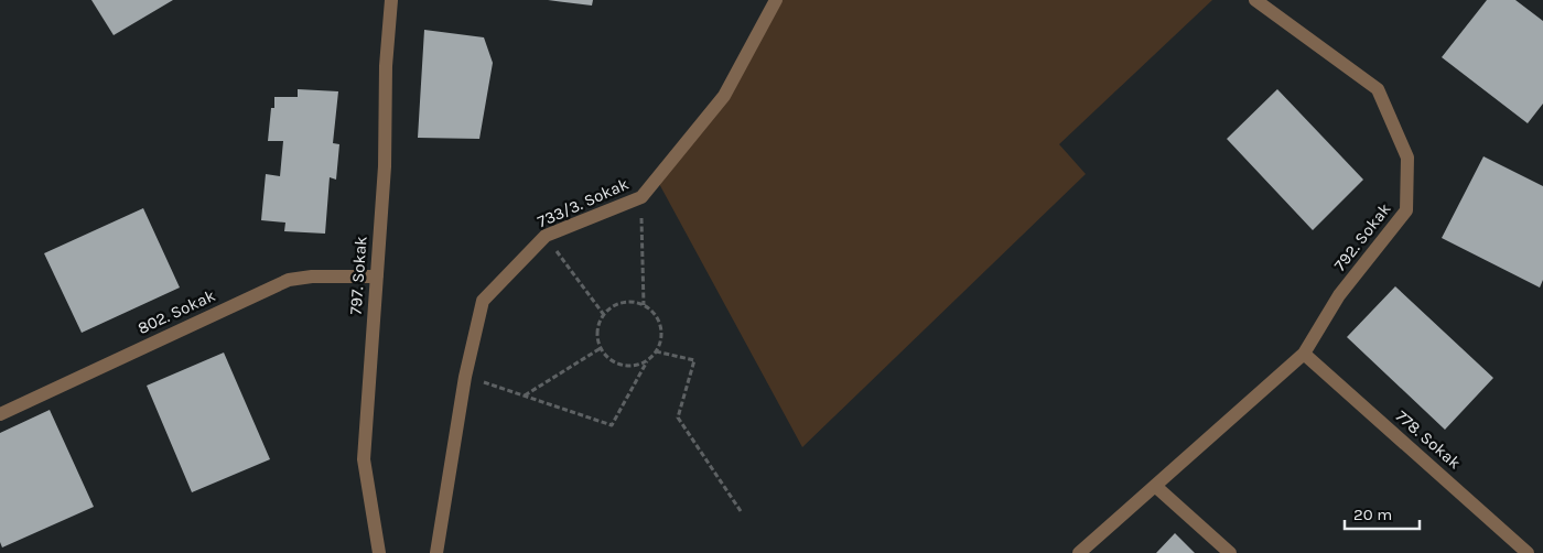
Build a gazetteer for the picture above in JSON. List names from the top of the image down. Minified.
{"streets":{"street":["733/3. Sokak","792. Sokak","797. Sokak","802. Sokak","778. Sokak"]},"crossings":[["792. Sokak","778. Sokak"],["797. Sokak","802. Sokak"]],"scale_bar":"20 m"}
